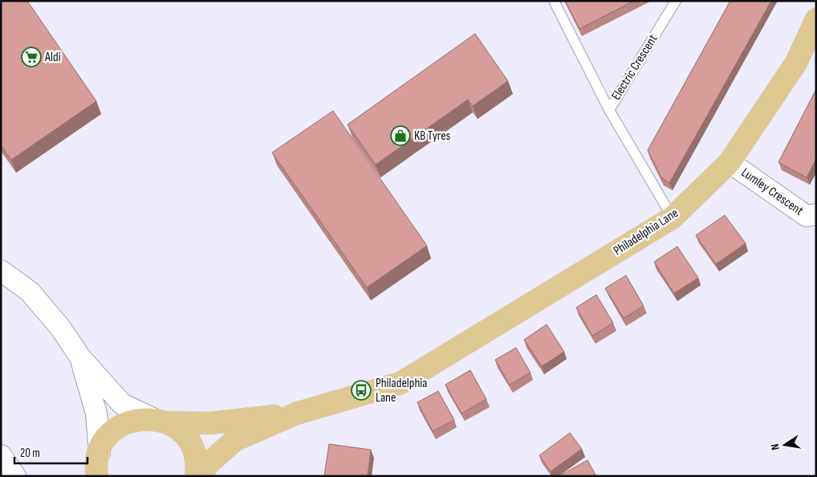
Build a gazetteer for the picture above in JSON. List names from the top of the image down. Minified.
{"streets":{"main road":["Philadelphia Lane"],"street":["Lumley Crescent"],"lane":["Electric Crescent"]},"crossings":[["Electric Crescent","Philadelphia Lane"],["Lumley Crescent","Philadelphia Lane"]],"places":{"supermarket":["Aldi"],"shop":["KB Tyres"],"bus stop":["Philadelphia Lane"]},"scale_bar":"20 m","north":"left"}
